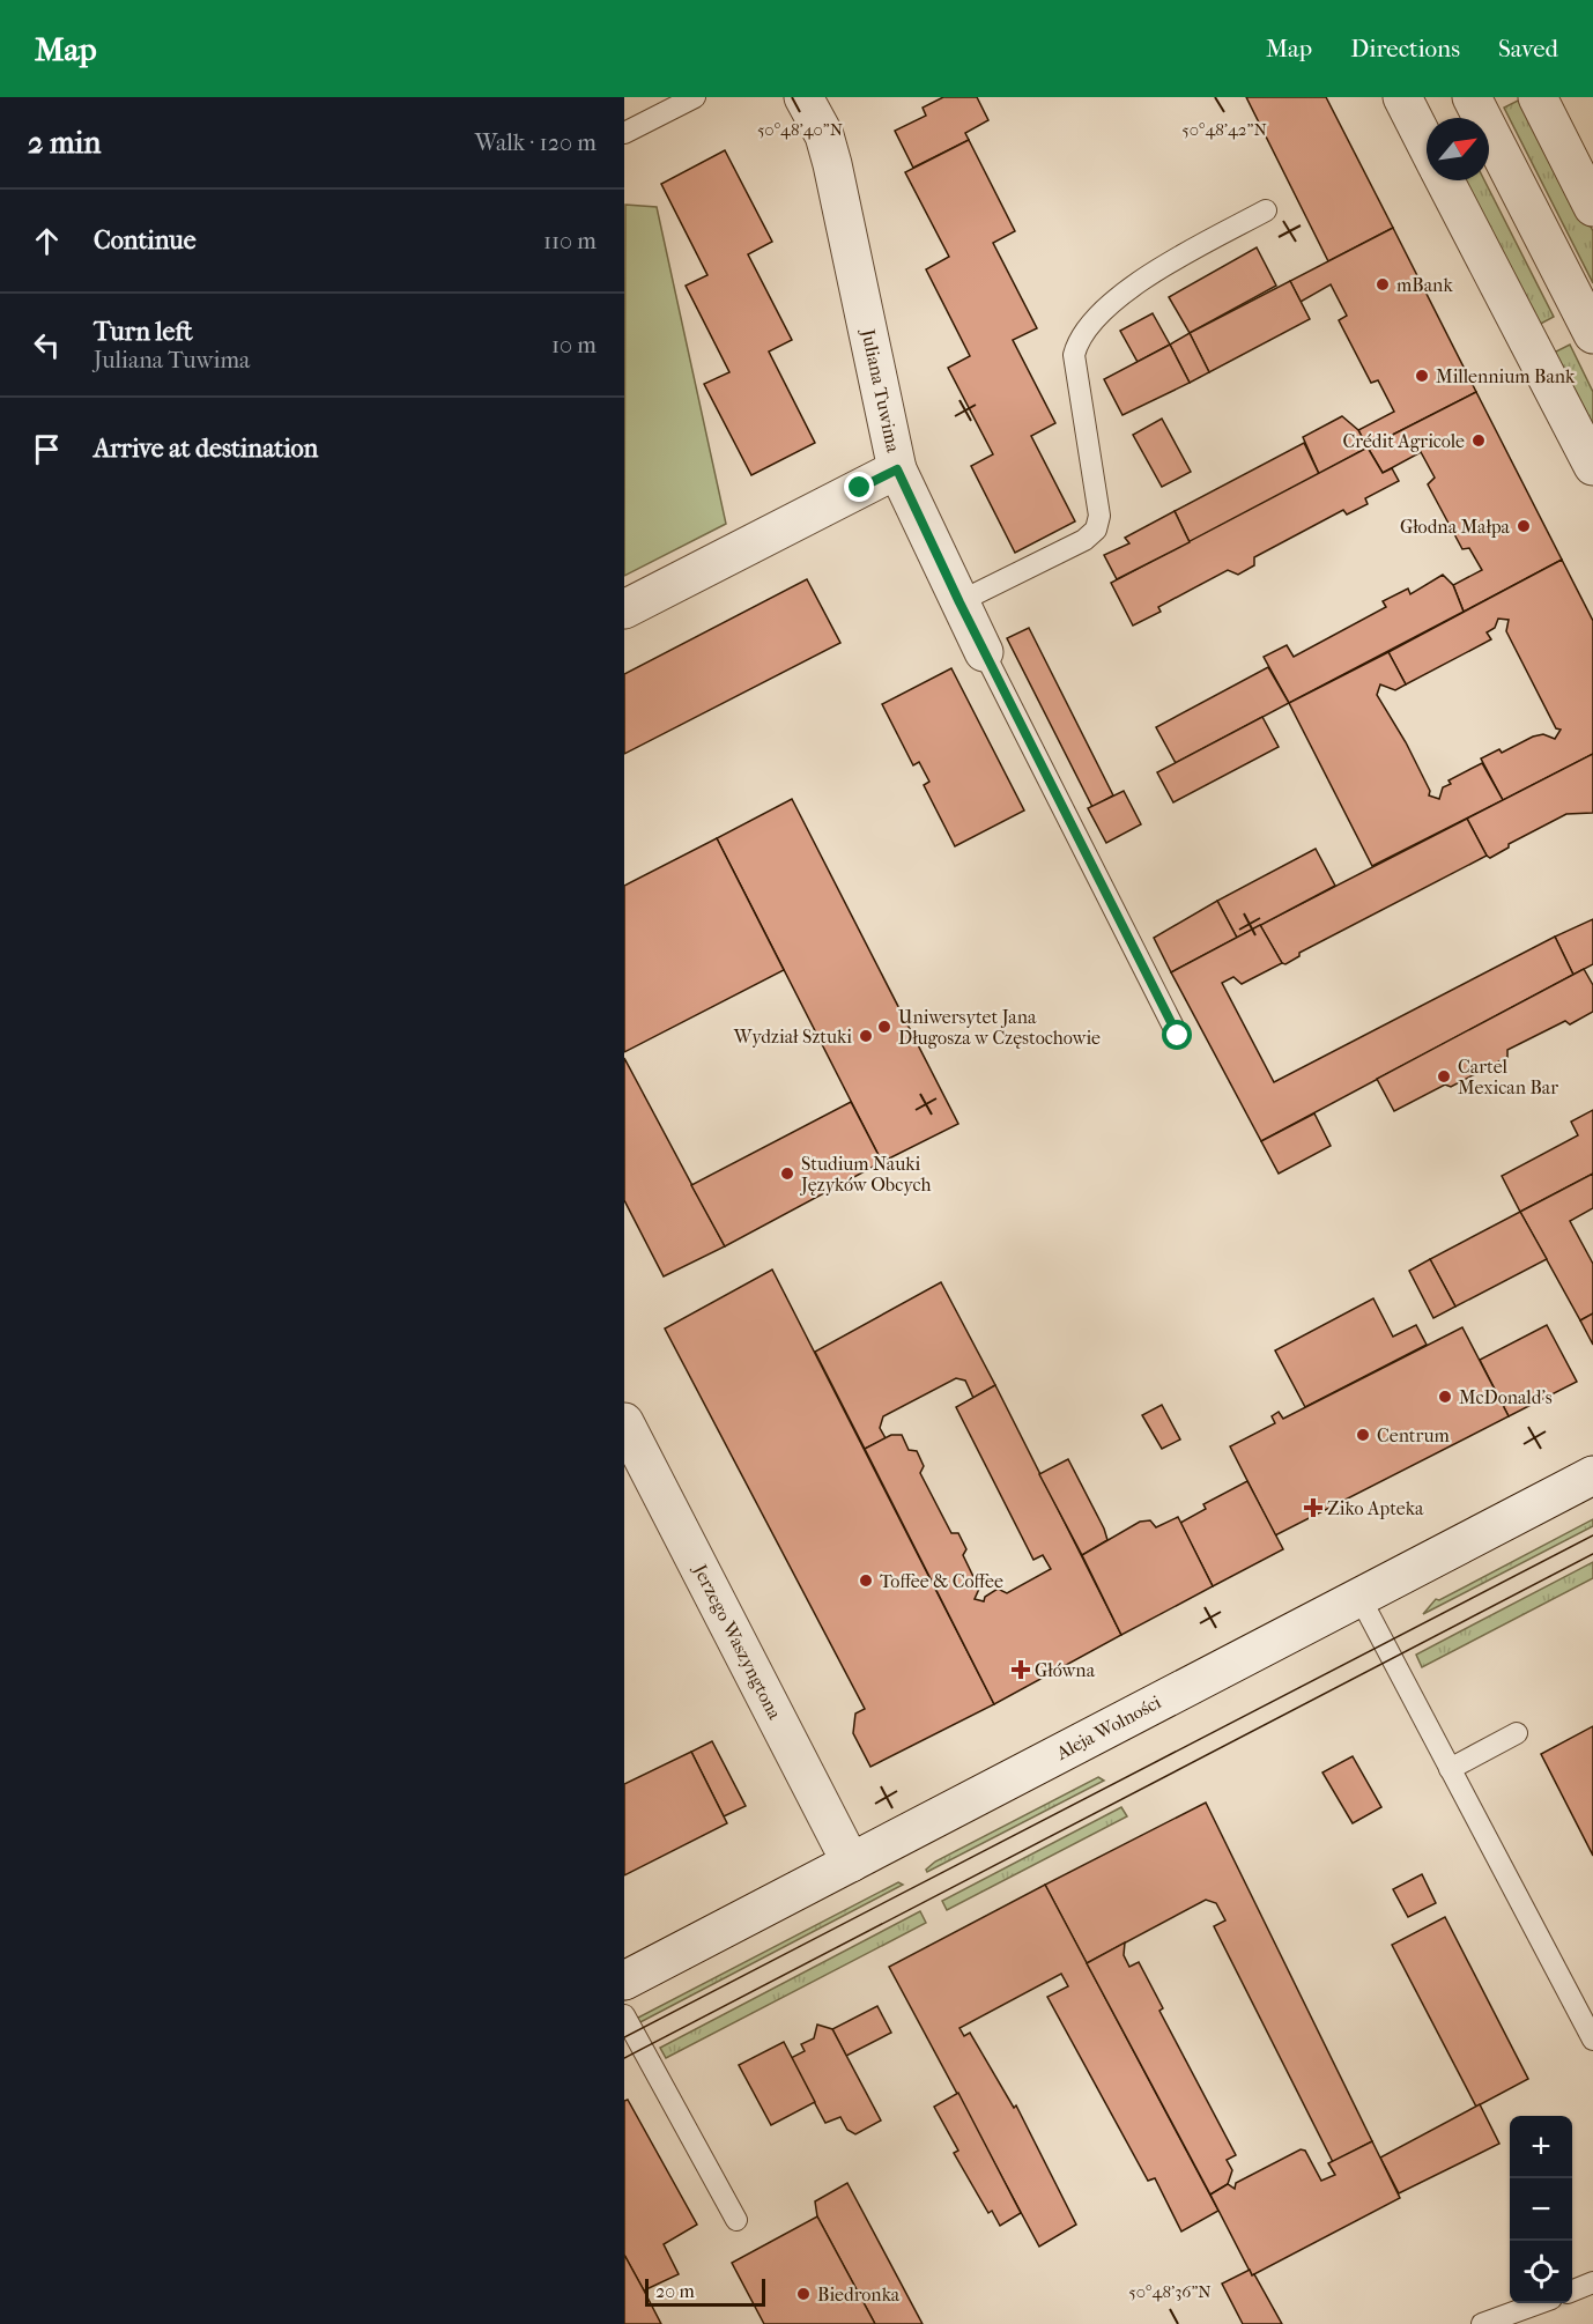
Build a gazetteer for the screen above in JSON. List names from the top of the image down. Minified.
{"streets":{"street":["Juliana Tuwima","Jerzego Waszyngtona","Aleja Wolności"]},"crossings":[["Jerzego Waszyngtona","Aleja Wolności"]],"places":{"other":["mBank","Millennium Bank","Crédit Agricole","Głodna Małpa","Uniwersytet Jana Długosza w Częstochowie","Wydział Sztuki","Cartel Mexican Bar","Studium Nauki Języków Obcych","McDonald's","Centrum","Toffee & Coffee","Biedronka"],"health":["Ziko Apteka","Główna"]},"scale_bar":"20 m","north":"top right","page":{"header":"Map","nav":["Map","Directions","Saved"],"heading":["2 min","Walk · 120 m"],"list":[["Continue","110 m"],["Turn left","Juliana Tuwima","10 m"],"Arrive at destination"],"map_buttons":["+","−"],"scale":"20 m"},"coordinates":["50°48'40\"N","50°48'42\"N","50°48'36\"N"]}
